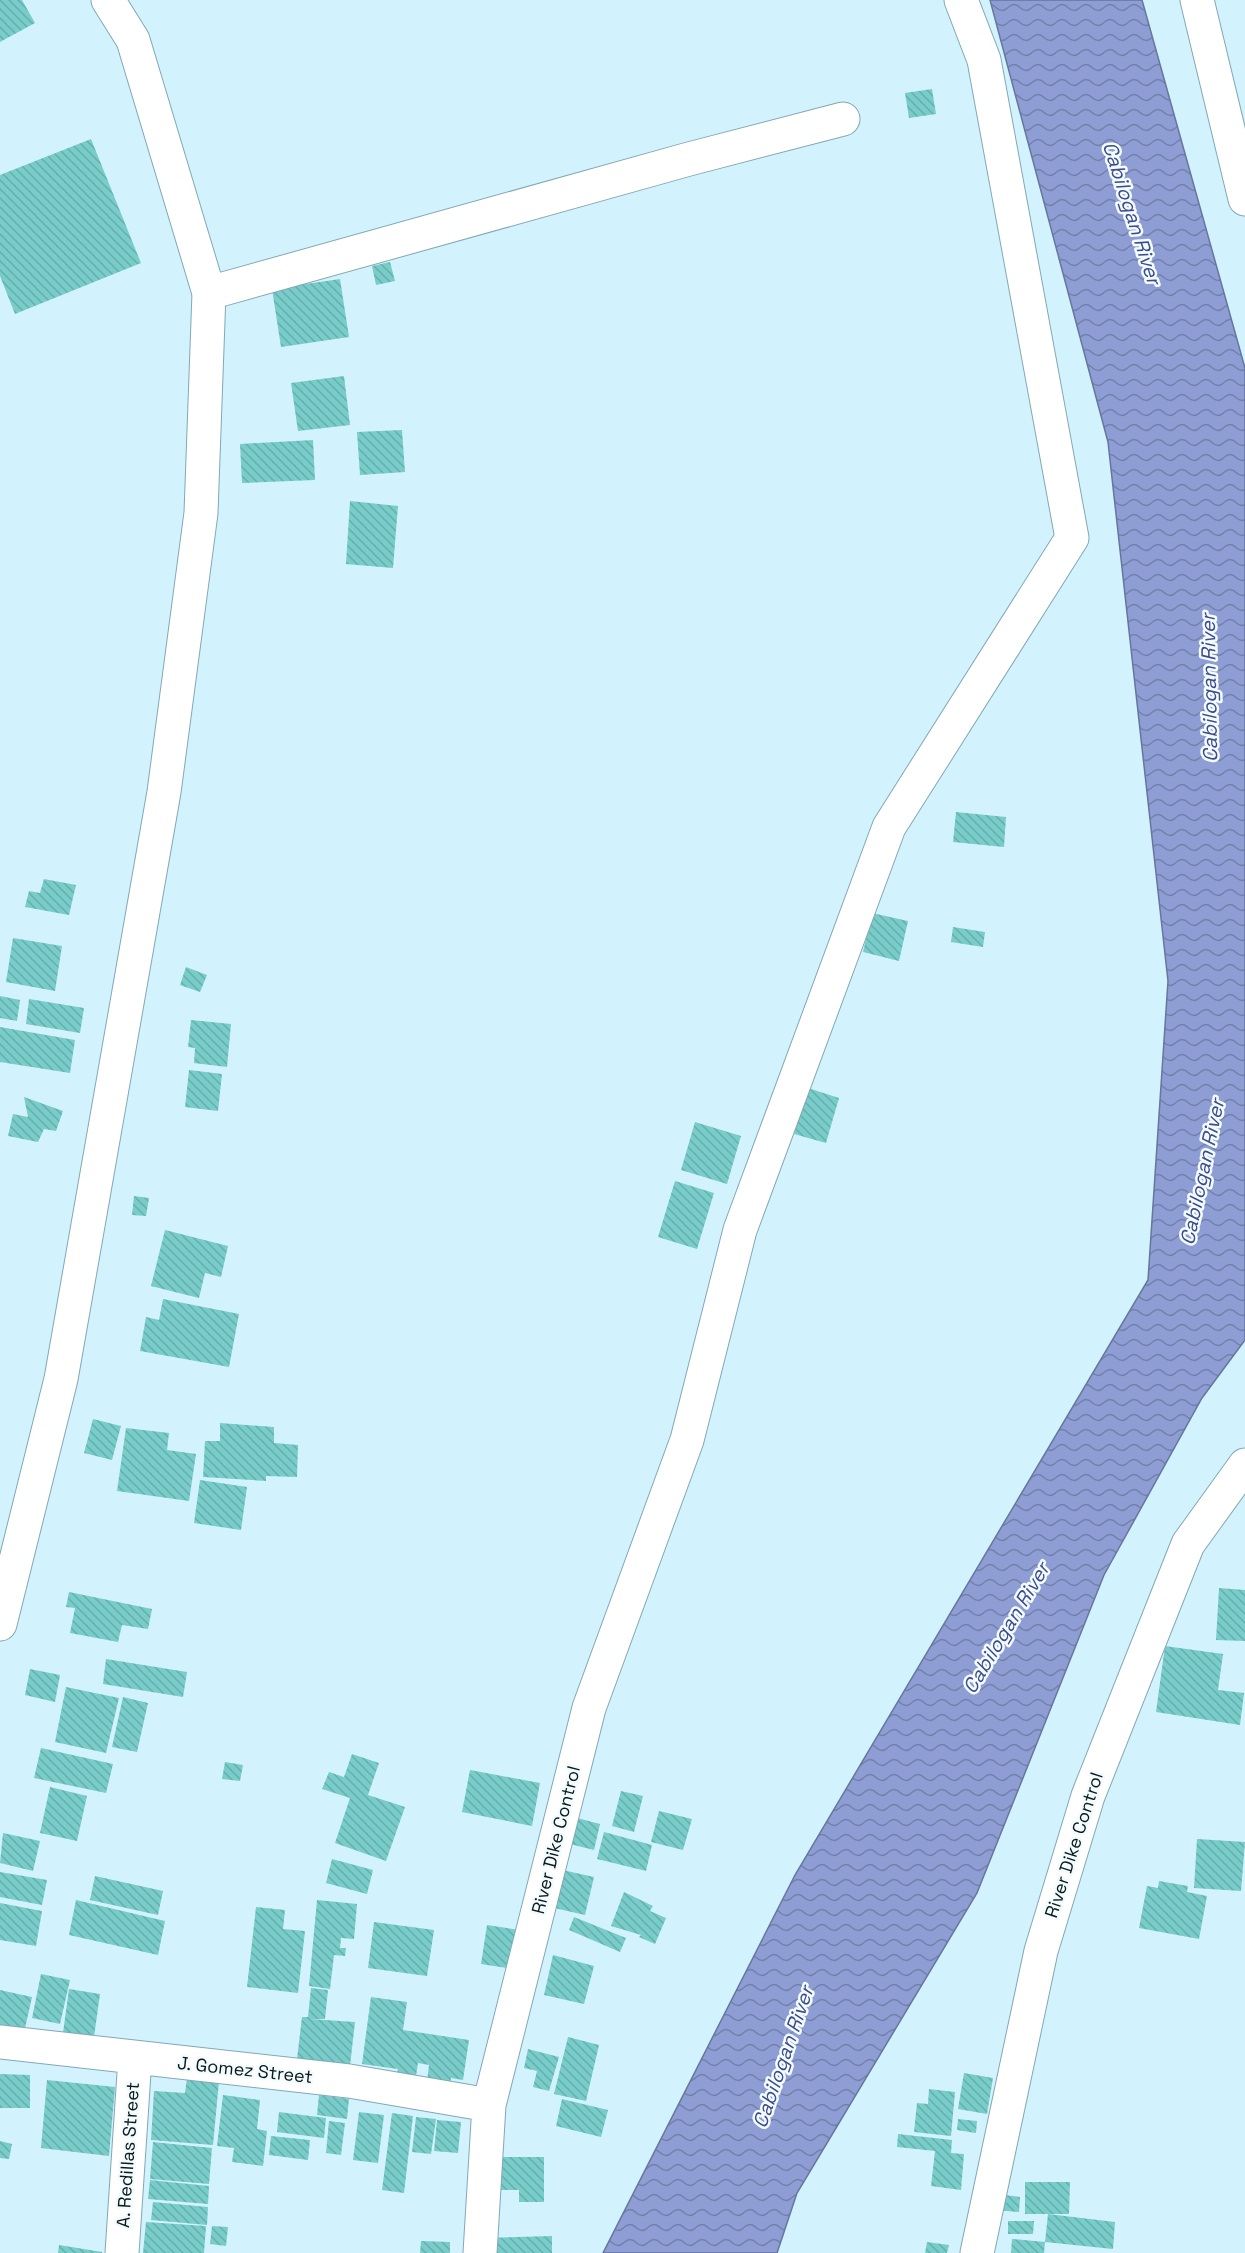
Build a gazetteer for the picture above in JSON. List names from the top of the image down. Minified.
{"streets":{"street":["River Dike Control","J. Gomez Street","A. Redillas Street"]},"crossings":[["River Dike Control","J. Gomez Street"],["J. Gomez Street","A. Redillas Street"]],"water":["Cabilogan River"]}
